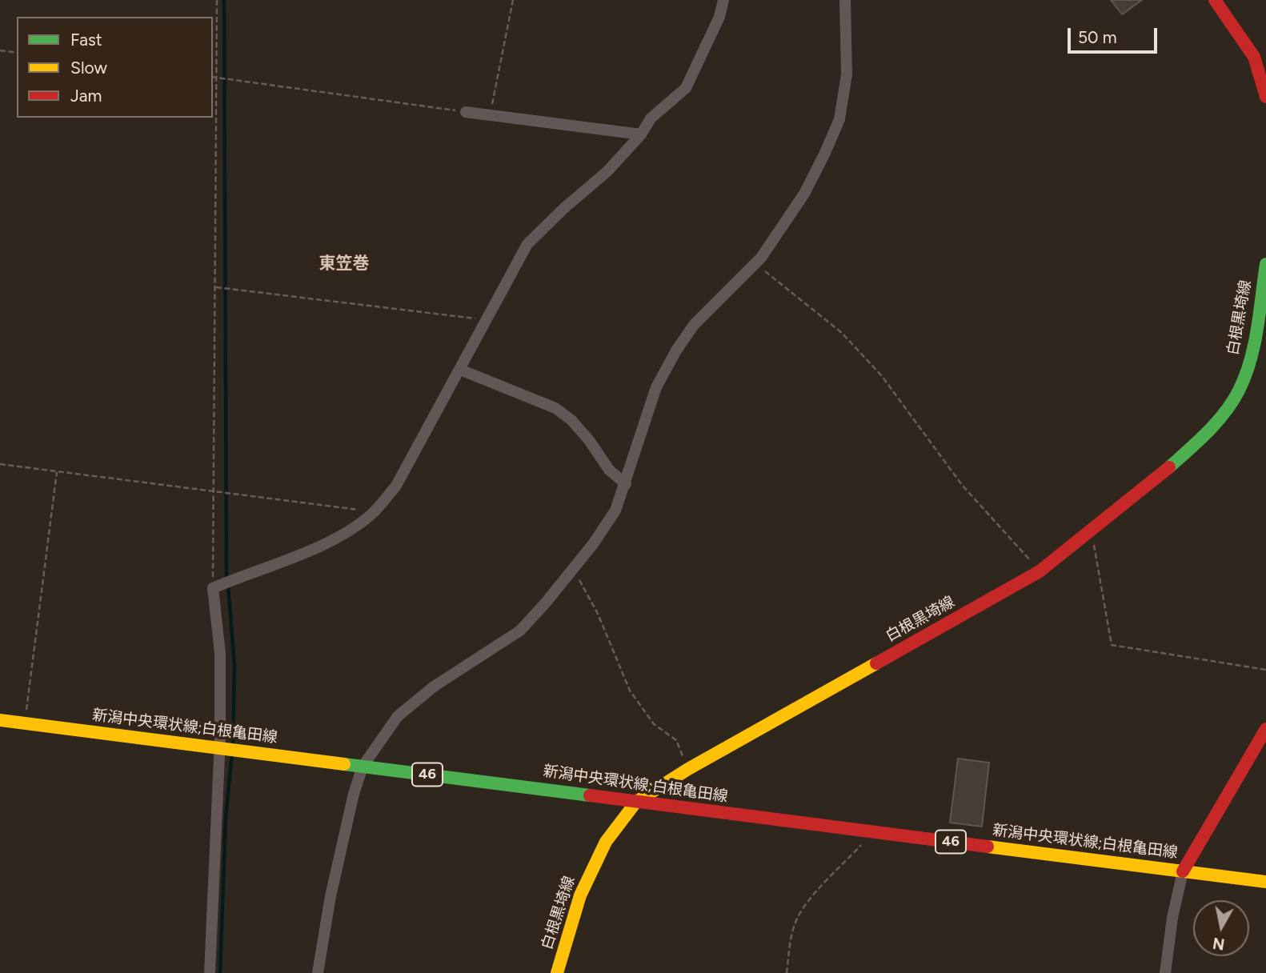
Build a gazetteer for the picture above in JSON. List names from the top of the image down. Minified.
{"streets":{"main road":["白根黒埼線","新潟中央環状線;白根亀田線","46"]},"crossings":[["白根黒埼線","新潟中央環状線;白根亀田線"]],"districts":["東笠巻"],"legend":["Fast","Slow","Jam"],"scale_bar":"50 m","north":"bottom"}
